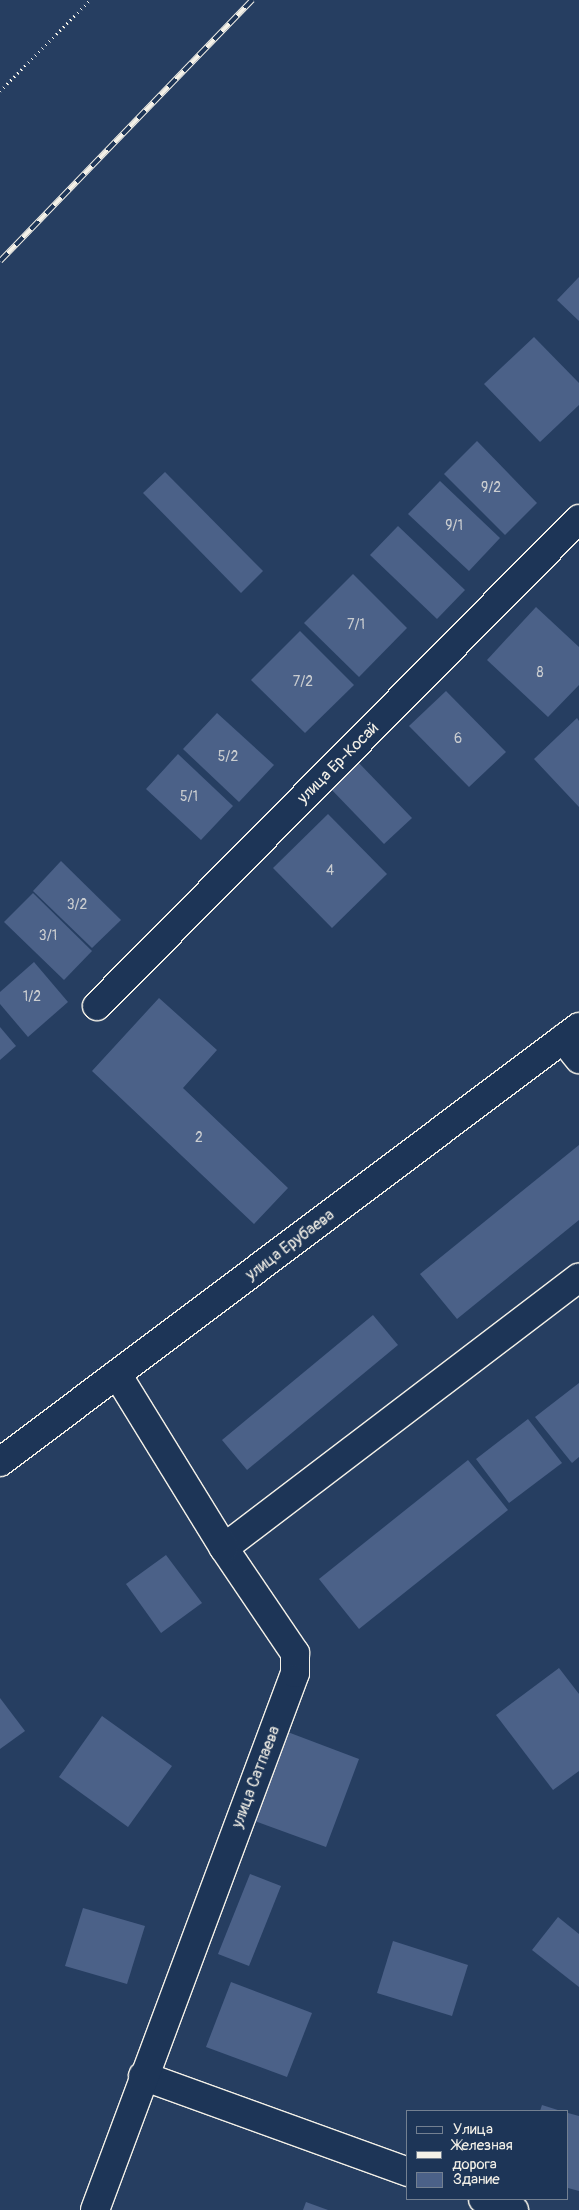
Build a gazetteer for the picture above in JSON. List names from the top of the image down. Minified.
{"streets":{"street":["улица Ер-Косай","улица Ерубаева","улица Сатпаева"]},"crossings":[["улица Ерубаева","улица Сатпаева"]],"house_numbers":["9/2","9/1","7/1","8","7/2","6","5/2","5/1","4","3/2","3/1","1/2","2"],"legend":["Улица","Железная дорога","Здание"]}
